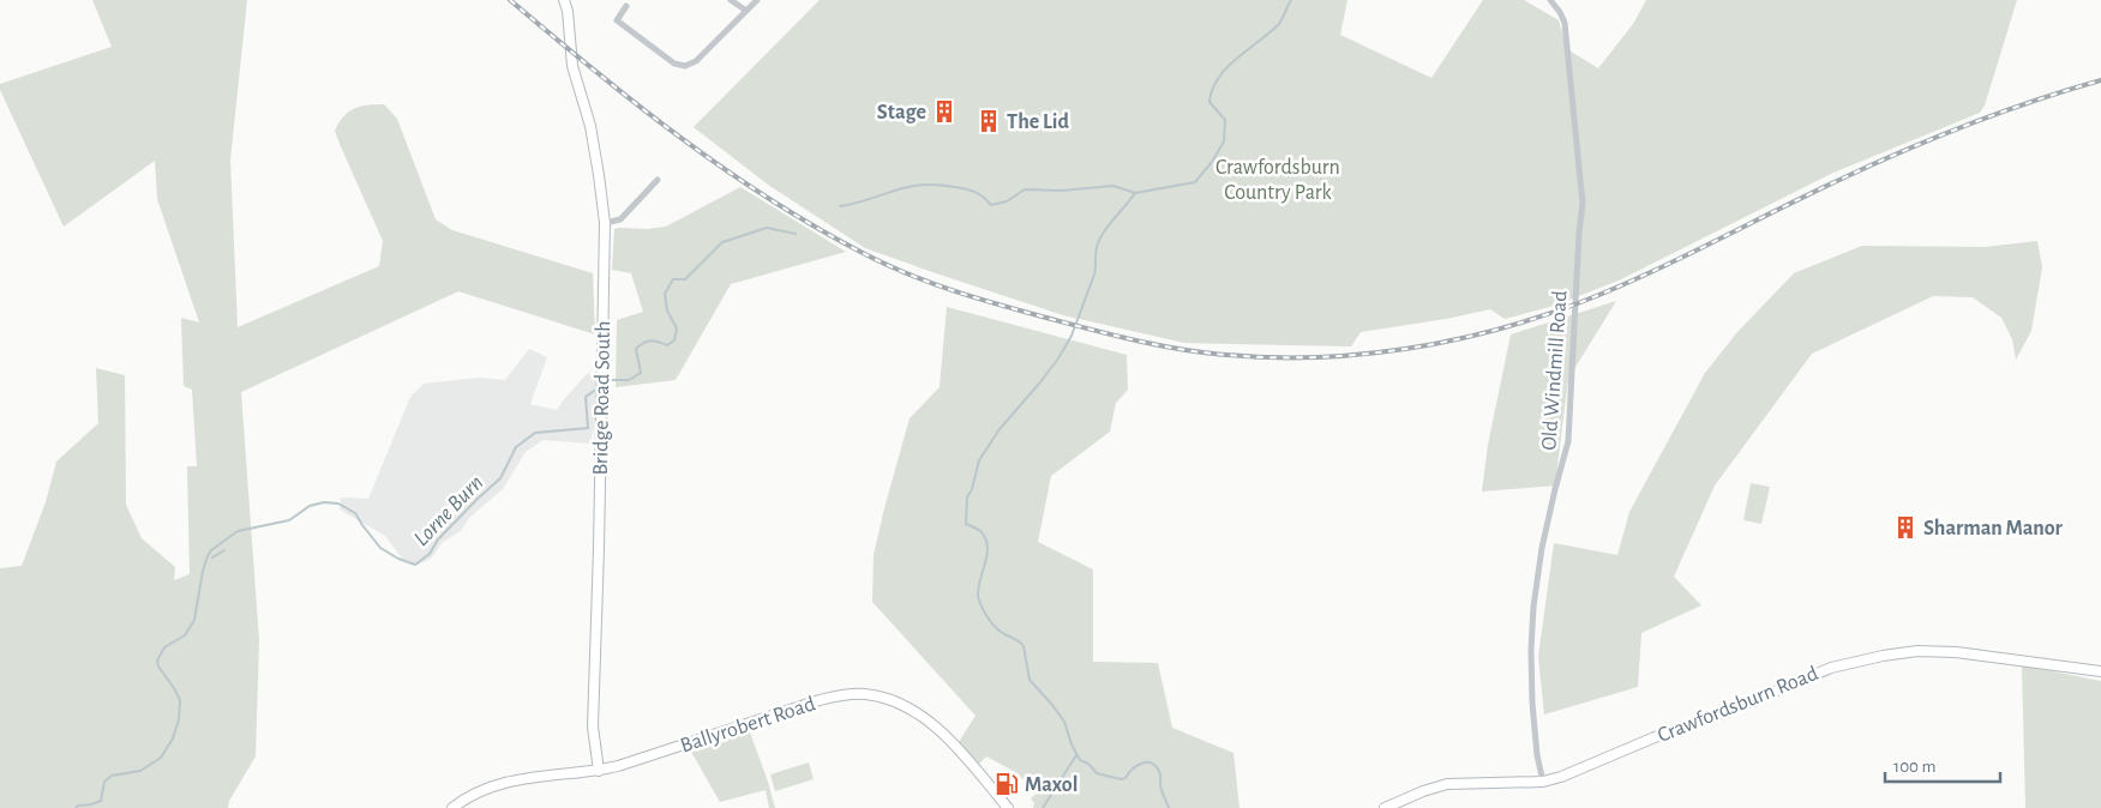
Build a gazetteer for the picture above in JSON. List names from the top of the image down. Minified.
{"streets":{"main road":["Bridge Road South","Crawfordsburn Road","Ballyrobert Road"],"street":["Old Windmill Road"]},"crossings":[["Old Windmill Road","Crawfordsburn Road"],["Bridge Road South","Ballyrobert Road"]],"water":["Lorne Burn"],"parks":["Crawfordsburn Country Park"],"places":{"building":["Stage","The Lid","Sharman Manor"],"fuel station":["Maxol"]},"scale_bar":"100 m"}
